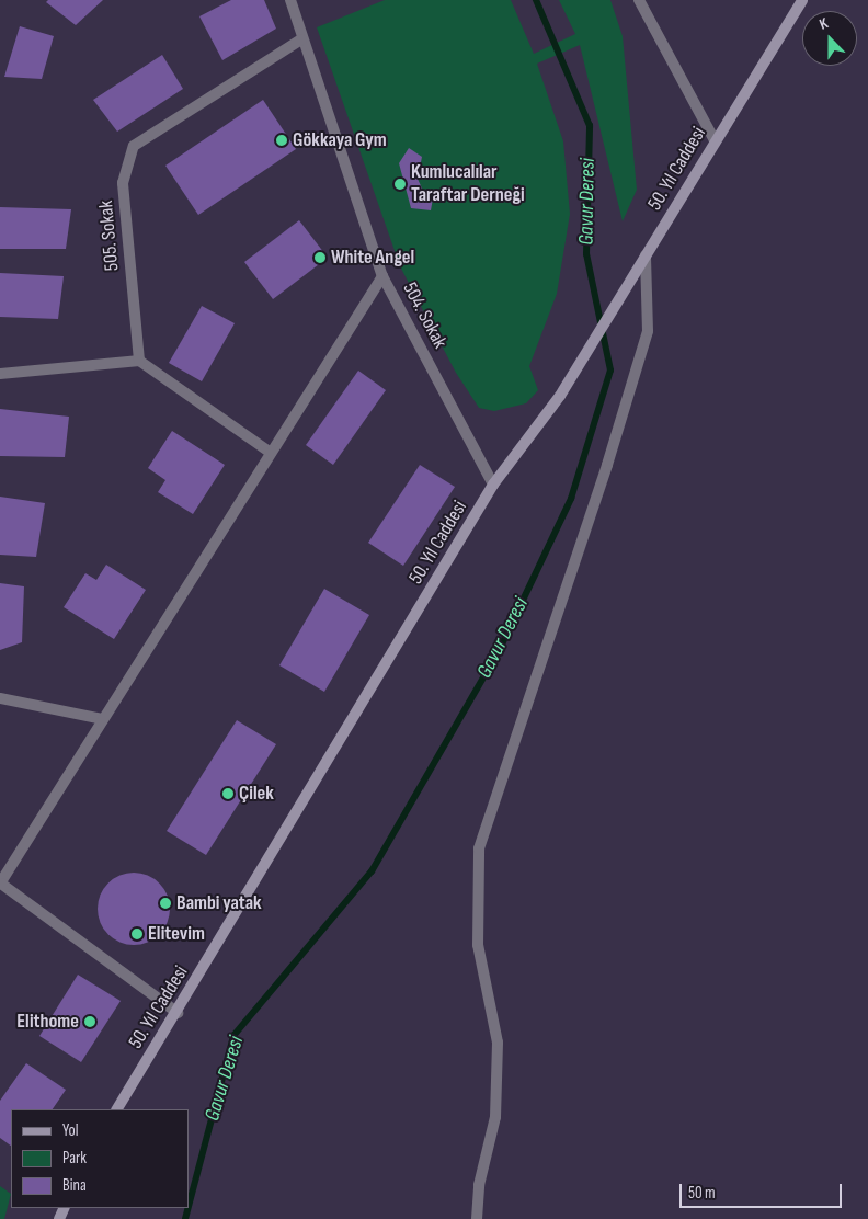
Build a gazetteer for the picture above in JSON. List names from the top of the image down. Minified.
{"streets":{"main road":["50. Yıl Caddesi"],"street":["505. Sokak","504. Sokak"]},"crossings":[["50. Yıl Caddesi","504. Sokak"],["505. Sokak","504. Sokak"]],"water":["Gavur Deresi"],"places":["Gökkaya Gym","Kumlucalılar Taraftar Derneği","White Angel","Çilek","Bambi yatak","Elitevim","Elithome"],"legend":["Yol","Park","Bina"],"scale_bar":"50 m","north":"top"}
